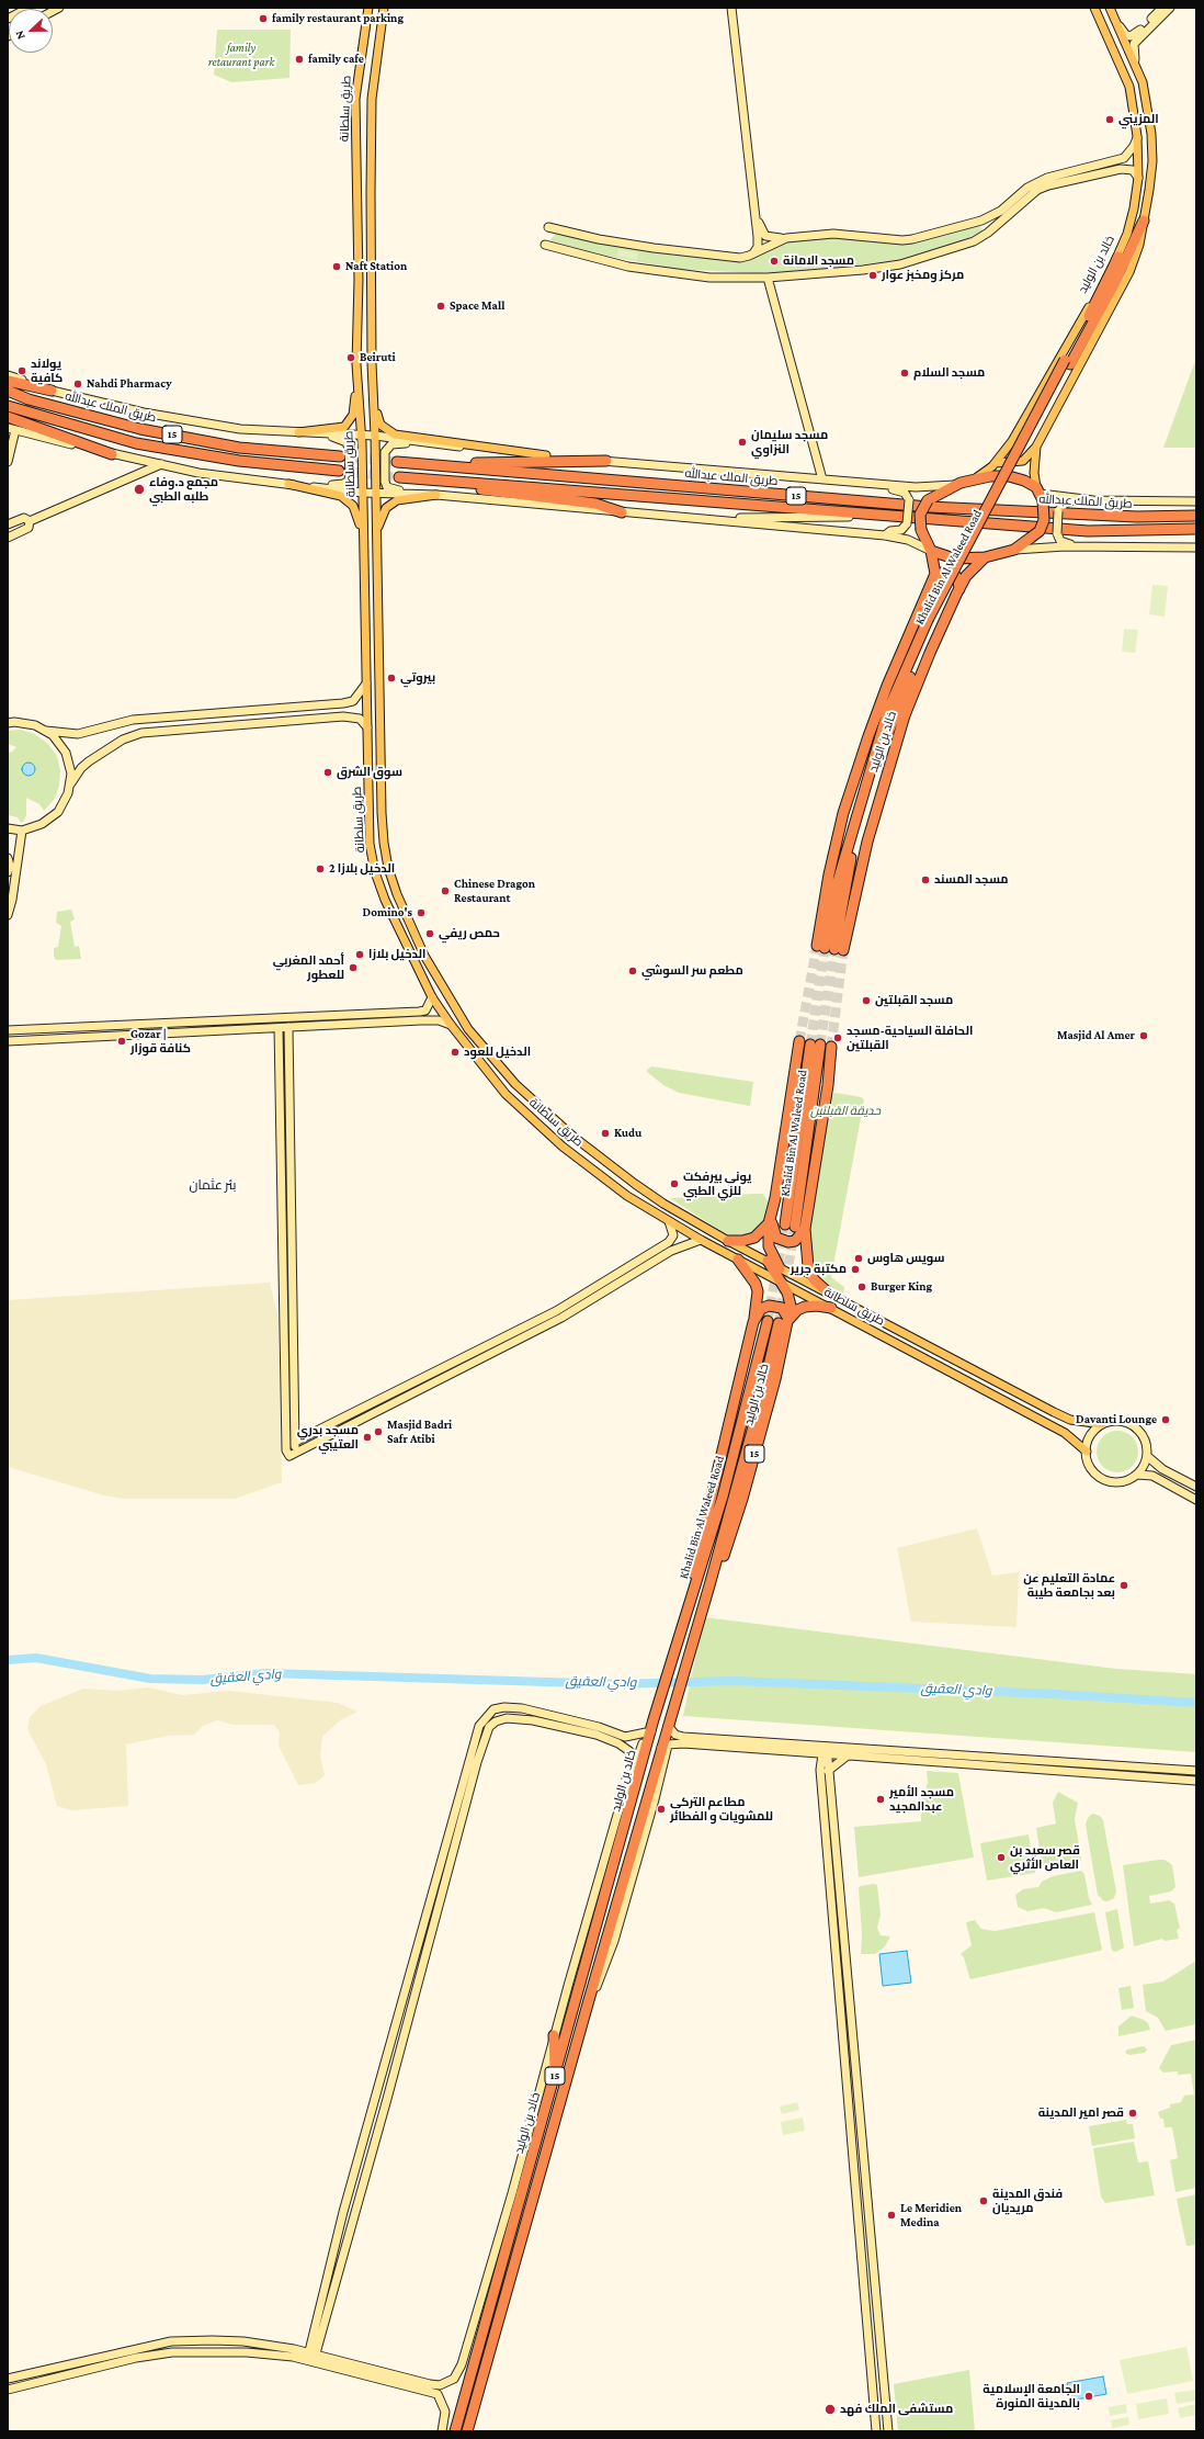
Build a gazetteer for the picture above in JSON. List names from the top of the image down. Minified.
{"streets":{"highway":["خالد بن الوليد","طريق الملك عبدالله","15","Khalid Bin Al Waleed Road"],"main road":["طريق سلطانة"]},"crossings":[["طريق سلطانة","خالد بن الوليد"],["خالد بن الوليد","15"],["خالد بن الوليد","Khalid Bin Al Waleed Road"]],"districts":["بئر عثمان"],"water":["وادي العقيق"],"parks":["family retaurant park","حدیقة القبلتین"],"places":["family restaurant parking","family cafe","المزيني","مسجد الامانة","Naft Station","مركز ومخبز عوار","Space Mall","Beiruti","يولاند كافية","مسجد السلام","Nahdi Pharmacy","مسجد سليمان النزاوي","مجمع د.وفاء طلبه الطبي","بيروتي","سوق الشرق","الدخیل بلازا 2","مسجد المسند","Chinese Dragon Restaurant","Domino's","حمص ريفي","الدخیل بلازا","أحمد المغربي للعطور","مطعم سر السوشي","مسجد القبلتين","Masjid Al Amer","الحافلة السياحية-مسجد القبلتين","Gozar | كنافة قوزار","الدخيل للعود","Kudu","يوني بيرفكت للزي الطبي","سويس هاوس","مكتبة جرير","Burger King","Davanti Lounge","Masjid Badri Safr Atibi","مسجد بدري العتيبي","عمادة التعليم عن بعد بجامعة طيبة","مسجد الأمير عبدالمجيد","مطاعم التركي للمشويات و الفطائر","قصر سعيد بن العاص الأثري","قصر امير المدينة","فندق المدينة مريديان","Le Meridien Medina","الجامعة الإسلامية بالمدينة المنورة","مستشفى الملك فهد"],"north":"left"}
